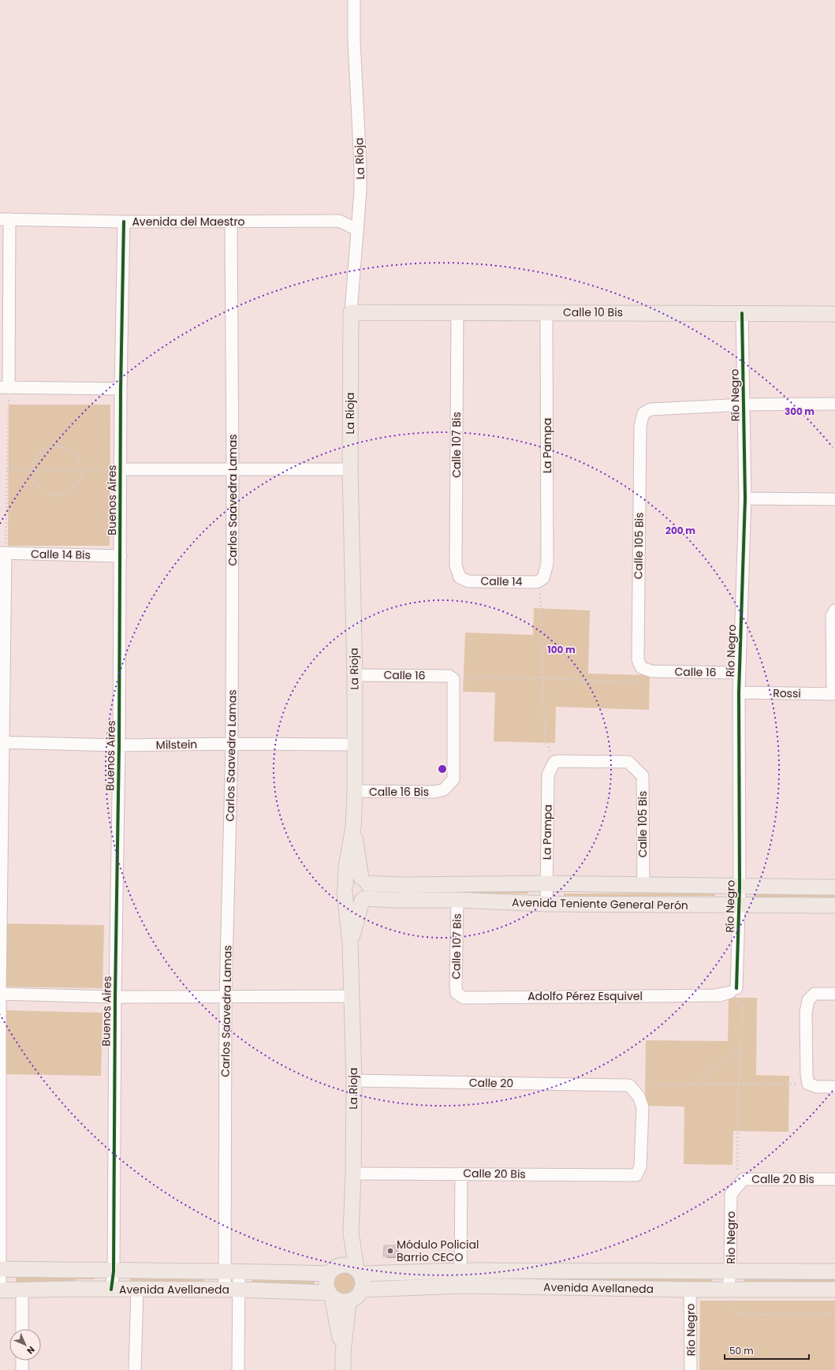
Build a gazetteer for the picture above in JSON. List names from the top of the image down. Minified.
{"streets":{"main road":["La Rioja","Calle 10 Bis","Avenida Teniente General Perón","Avenida Avellaneda"],"street":["Avenida del Maestro","Río Negro","Calle 107 Bis","La Pampa","Buenos Aires","Carlos Saavedra Lamas","Calle 105 Bis","Calle 14 Bis","Calle 14","Calle 16","Rossi","Milstein","Calle 16 Bis","Adolfo Pérez Esquivel","Calle 20","Calle 20 Bis","Rio Negro"]},"crossings":[["La Rioja","Avenida del Maestro"],["La Rioja","Calle 10 Bis"],["La Rioja","Calle 16"],["La Rioja","Milstein"],["La Rioja","Calle 16 Bis"],["La Rioja","Avenida Teniente General Perón"],["La Rioja","Calle 20"],["La Rioja","Calle 20 Bis"],["La Rioja","Avenida Avellaneda"],["Avenida del Maestro","Buenos Aires"],["Avenida del Maestro","Carlos Saavedra Lamas"],["Calle 10 Bis","Río Negro"],["Calle 10 Bis","Calle 107 Bis"],["Calle 10 Bis","La Pampa"],["Río Negro","Calle 105 Bis"],["Río Negro","Calle 16"],["Río Negro","Rossi"],["Río Negro","Avenida Teniente General Perón"],["Río Negro","Adolfo Pérez Esquivel"],["Río Negro","Avenida Avellaneda"],["Calle 107 Bis","Calle 14"],["Calle 107 Bis","Avenida Teniente General Perón"],["Calle 107 Bis","Adolfo Pérez Esquivel"],["La Pampa","Calle 105 Bis"],["La Pampa","Calle 14"],["La Pampa","Avenida Teniente General Perón"],["Buenos Aires","Calle 14 Bis"],["Buenos Aires","Milstein"],["Buenos Aires","Avenida Avellaneda"],["Carlos Saavedra Lamas","Milstein"],["Carlos Saavedra Lamas","Avenida Avellaneda"],["Calle 105 Bis","Calle 16"],["Calle 105 Bis","Avenida Teniente General Perón"],["Calle 16","Calle 16 Bis"],["Calle 20","Calle 20 Bis"],["Calle 20 Bis","Rio Negro"],["Rio Negro","Avenida Avellaneda"]],"places":["Módulo Policial Barrio CECO"],"scale_bar":"50 m","north":"bottom right","rings":["300 m","200 m","100 m"]}
